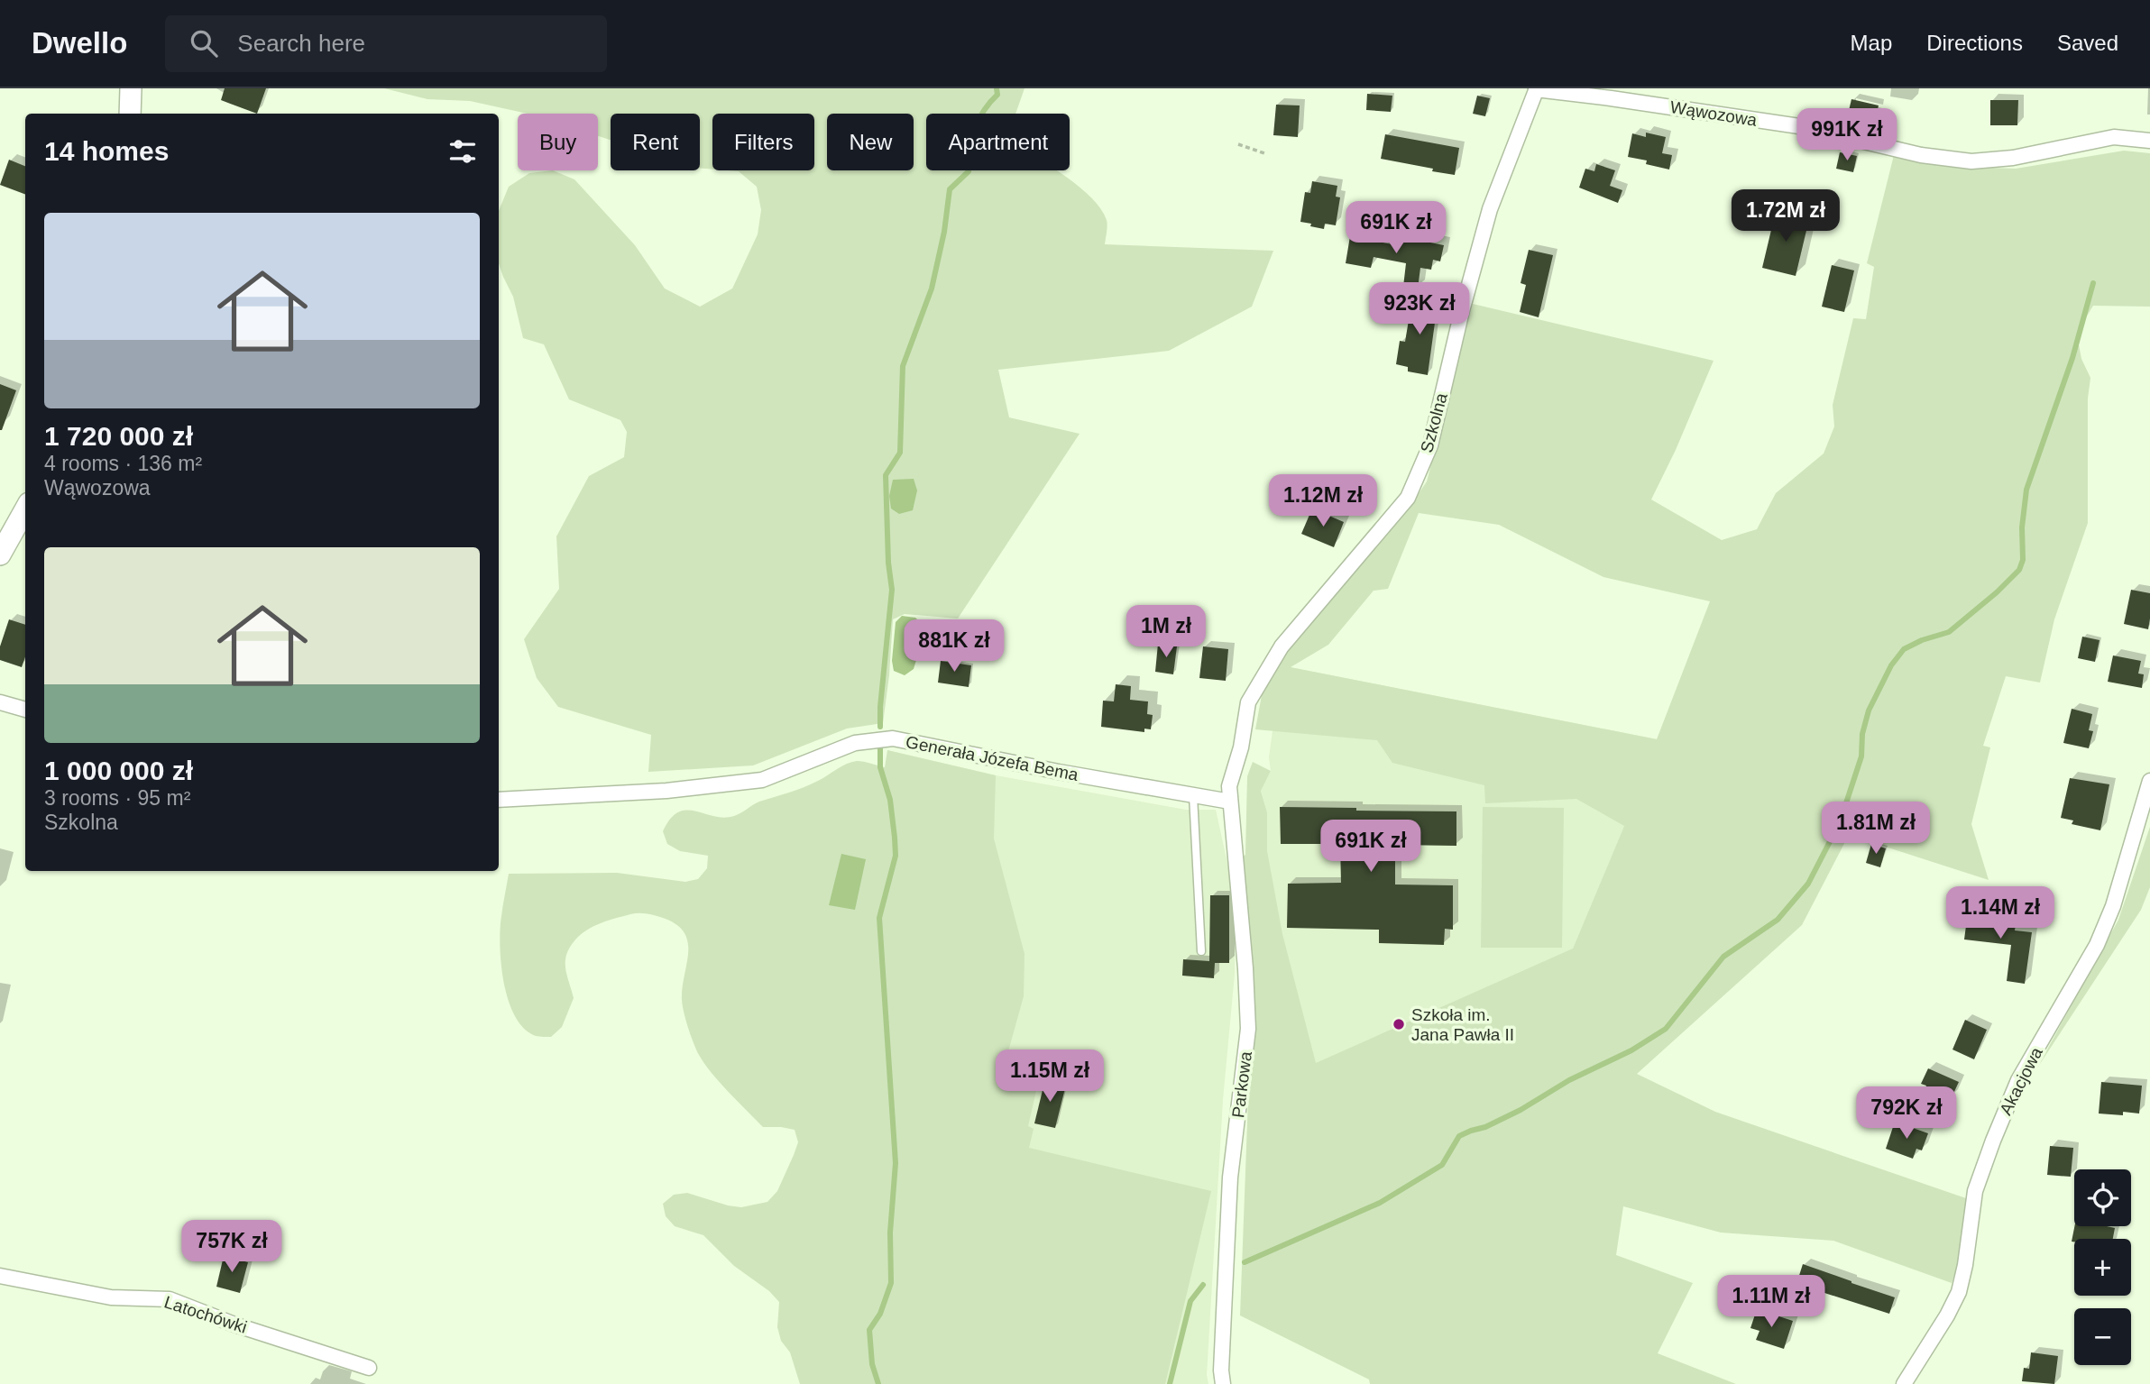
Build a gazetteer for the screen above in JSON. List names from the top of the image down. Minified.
{"streets":{"street":["Wąwozowa","Szkolna","Generała Józefa Bema","Akacjowa","Parkowa","Latochówki"]},"crossings":[["Wąwozowa","Szkolna"],["Szkolna","Parkowa"],["Generała Józefa Bema","Parkowa"]],"places":["Szkoła im. Jana Pawła II"],"page":{"header":"Dwello","search":"Search here","nav":["Map","Directions","Saved"],"price":["991K zł","1.72M zł","691K zł","923K zł","1.12M zł","1M zł","881K zł","1.81M zł","691K zł","1.14M zł","1.15M zł","792K zł","757K zł","1.11M zł"],"chip":["Buy","Rent","Filters","New","Apartment"],"heading":"14 homes","list":[{"name":"1 720 000 zł","note":"4 rooms · 136 m² · Wąwozowa"},{"name":"1 000 000 zł","note":"3 rooms · 95 m² · Szkolna"}],"map_buttons":["+","−"]}}
